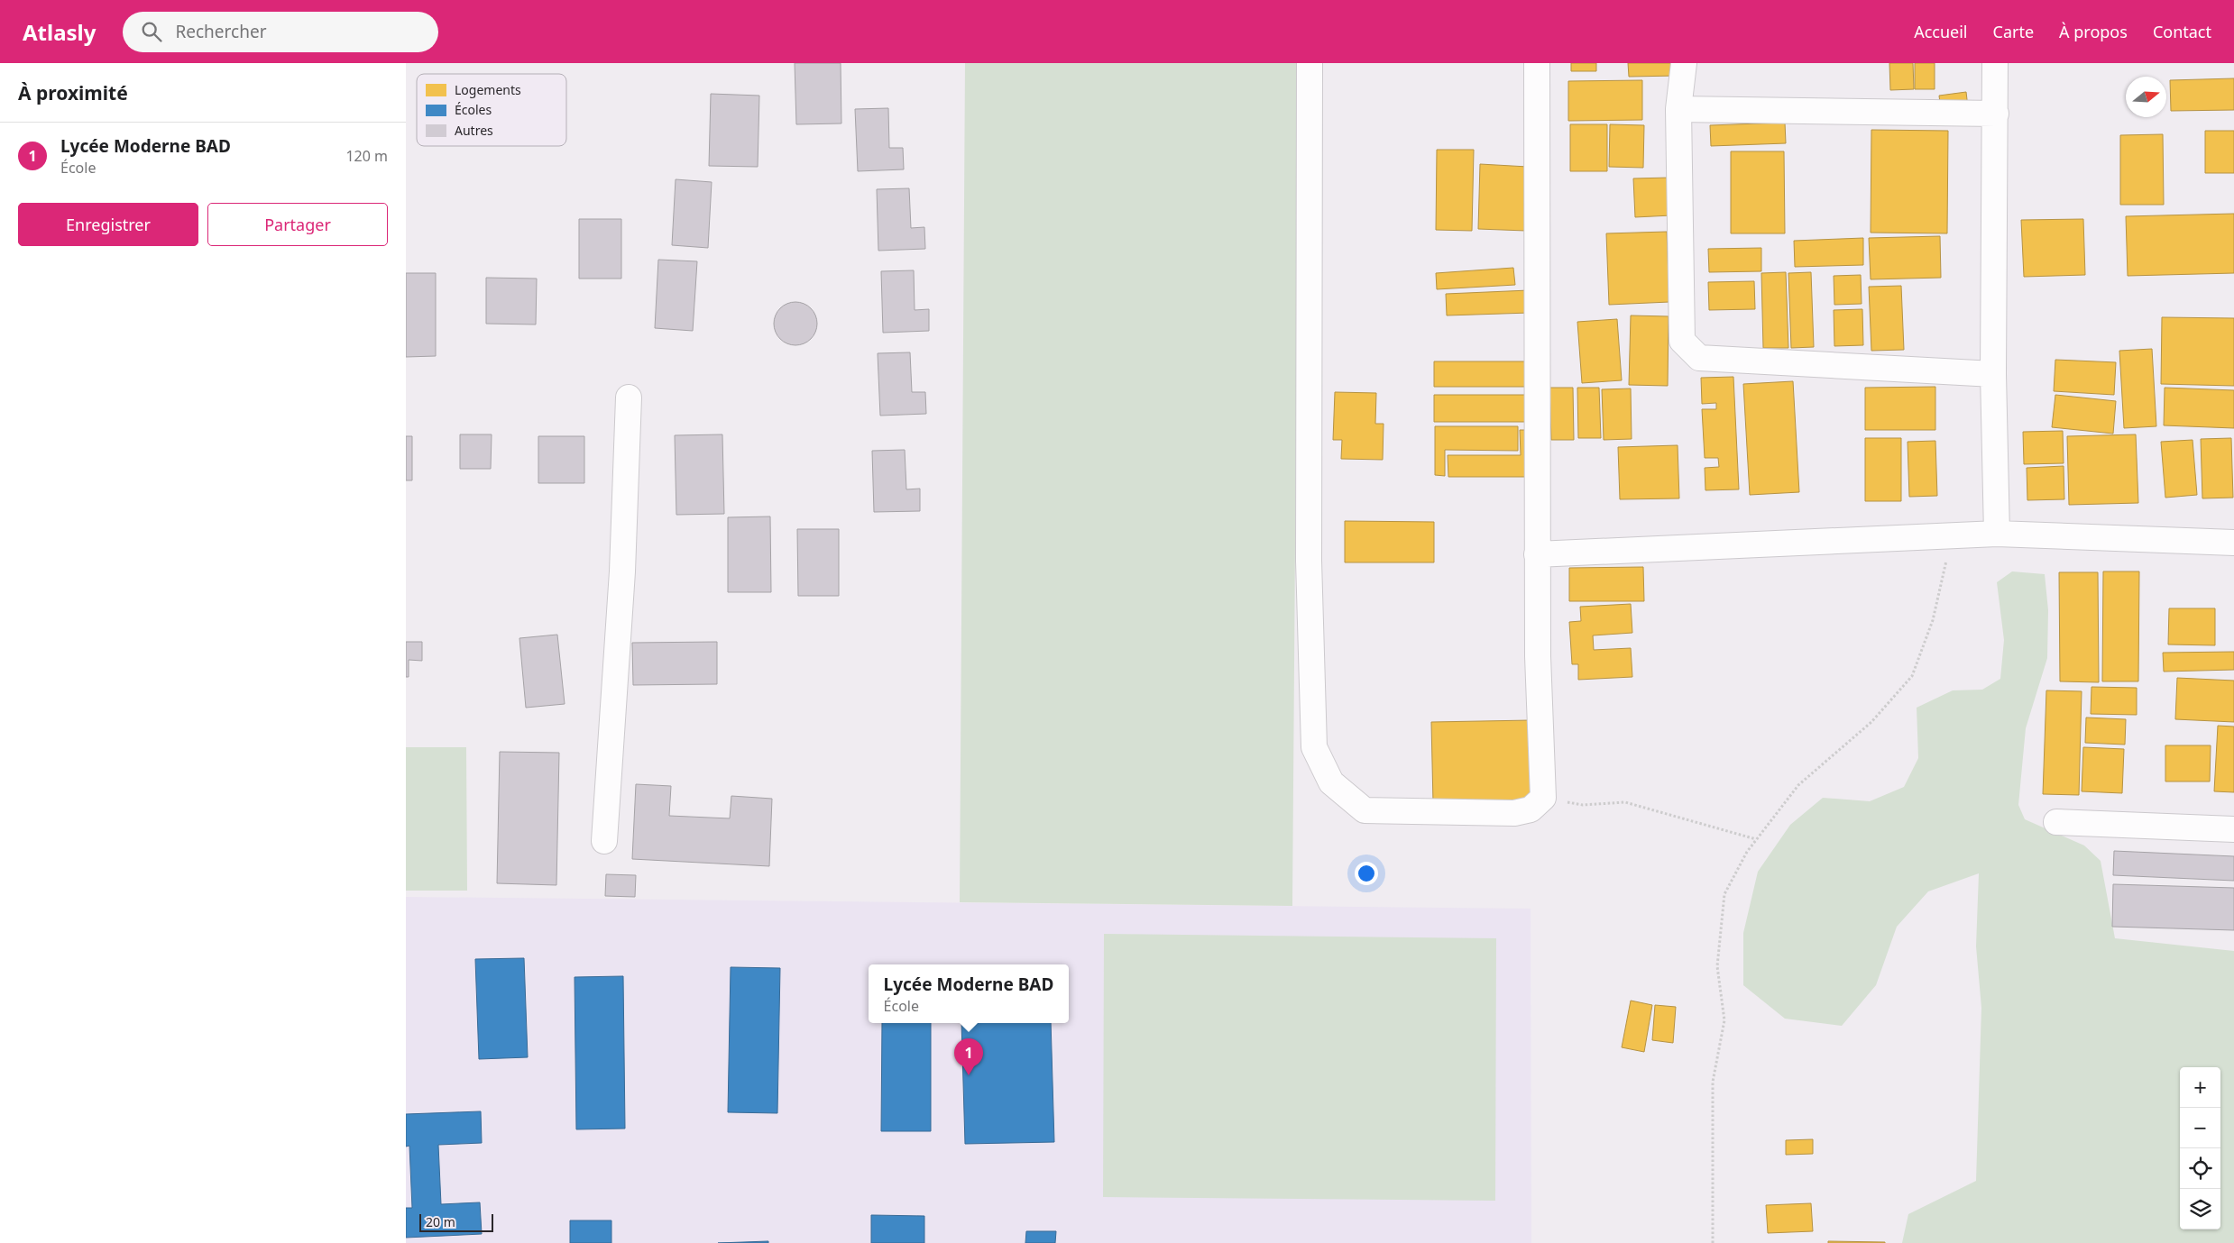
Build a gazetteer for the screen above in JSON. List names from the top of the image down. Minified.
{"legend":["Logements","Écoles","Autres"],"scale_bar":"20 m","north":"right","page":{"header":"Atlasly","search":"Rechercher","nav":["Accueil","Carte","À propos","Contact"],"heading":"À proximité","list":[{"mark":"1","name":"Lycée Moderne BAD","note":"École","value":"120 m"}],"buttons":["Enregistrer","Partager"],"popup":["Lycée Moderne BAD","École"],"pins":"1","map_buttons":["+","−"],"scale":"20 m"}}
